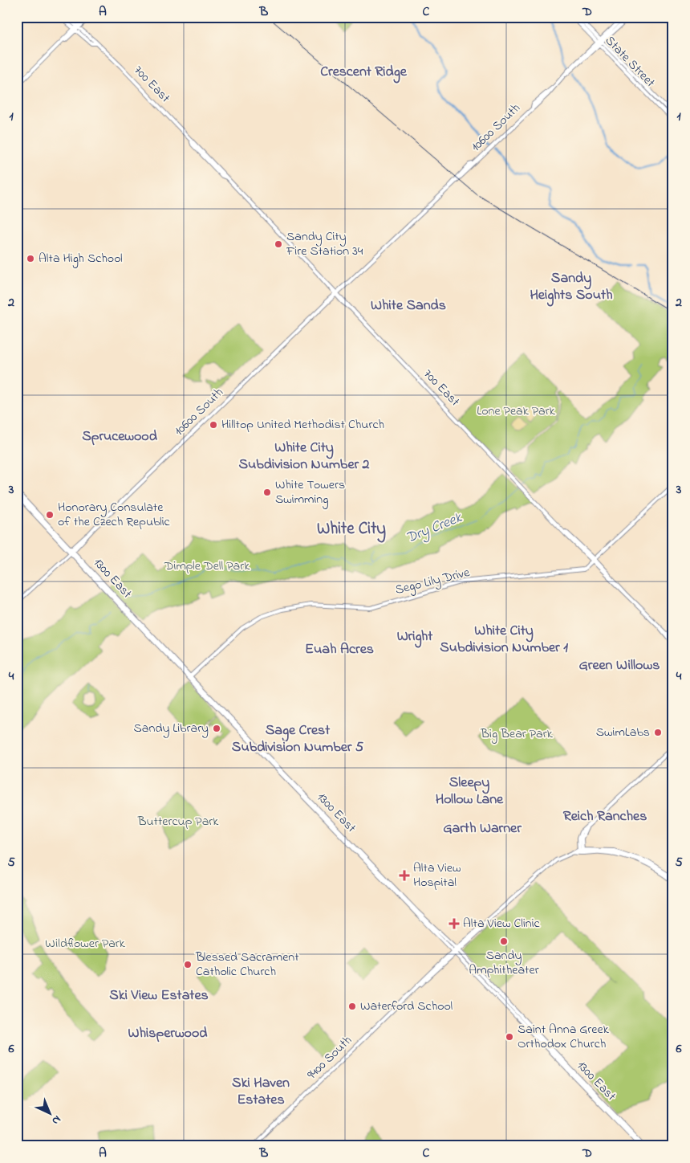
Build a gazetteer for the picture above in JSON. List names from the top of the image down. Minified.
{"streets":{"main road":["State Street","700 East","10600 South","1300 East","Sego Lily Drive","9400 South"]},"crossings":[["State Street","10600 South"],["700 East","10600 South"],["700 East","Sego Lily Drive"],["10600 South","1300 East"],["1300 East","Sego Lily Drive"],["1300 East","9400 South"]],"districts":["Crescent Ridge","Sandy Heights South","White Sands","Sprucewood","White City Subdivision Number 2","White City","White City Subdivision Number 1","Wright","Euah Acres","Green Willows","Sage Crest Subdivision Number 5","Sleepy Hollow Lane","Reich Ranches","Garth Warner","Ski View Estates","Whisperwood","Ski Haven Estates"],"water":["Dry Creek"],"parks":["Lone Peak Park","Dimple Dell Park","Big Bear Park","Buttercup Park","Wildflower Park"],"places":{"other":["Sandy City Fire Station 34","Alta High School","Hilltop United Methodist Church","White Towers Swimming","Honorary Consulate of the Czech Republic","Sandy Library","SwimLabs","Sandy Amphitheater","Blessed Sacrament Catholic Church","Waterford School","Saint Anna Greek Orthodox Church"],"health":["Alta View Hospital","Alta View Clinic"]},"north":"bottom right","grid":{"columns":["A","B","C","D"],"rows":["1","2","3","4","5","6"]}}
